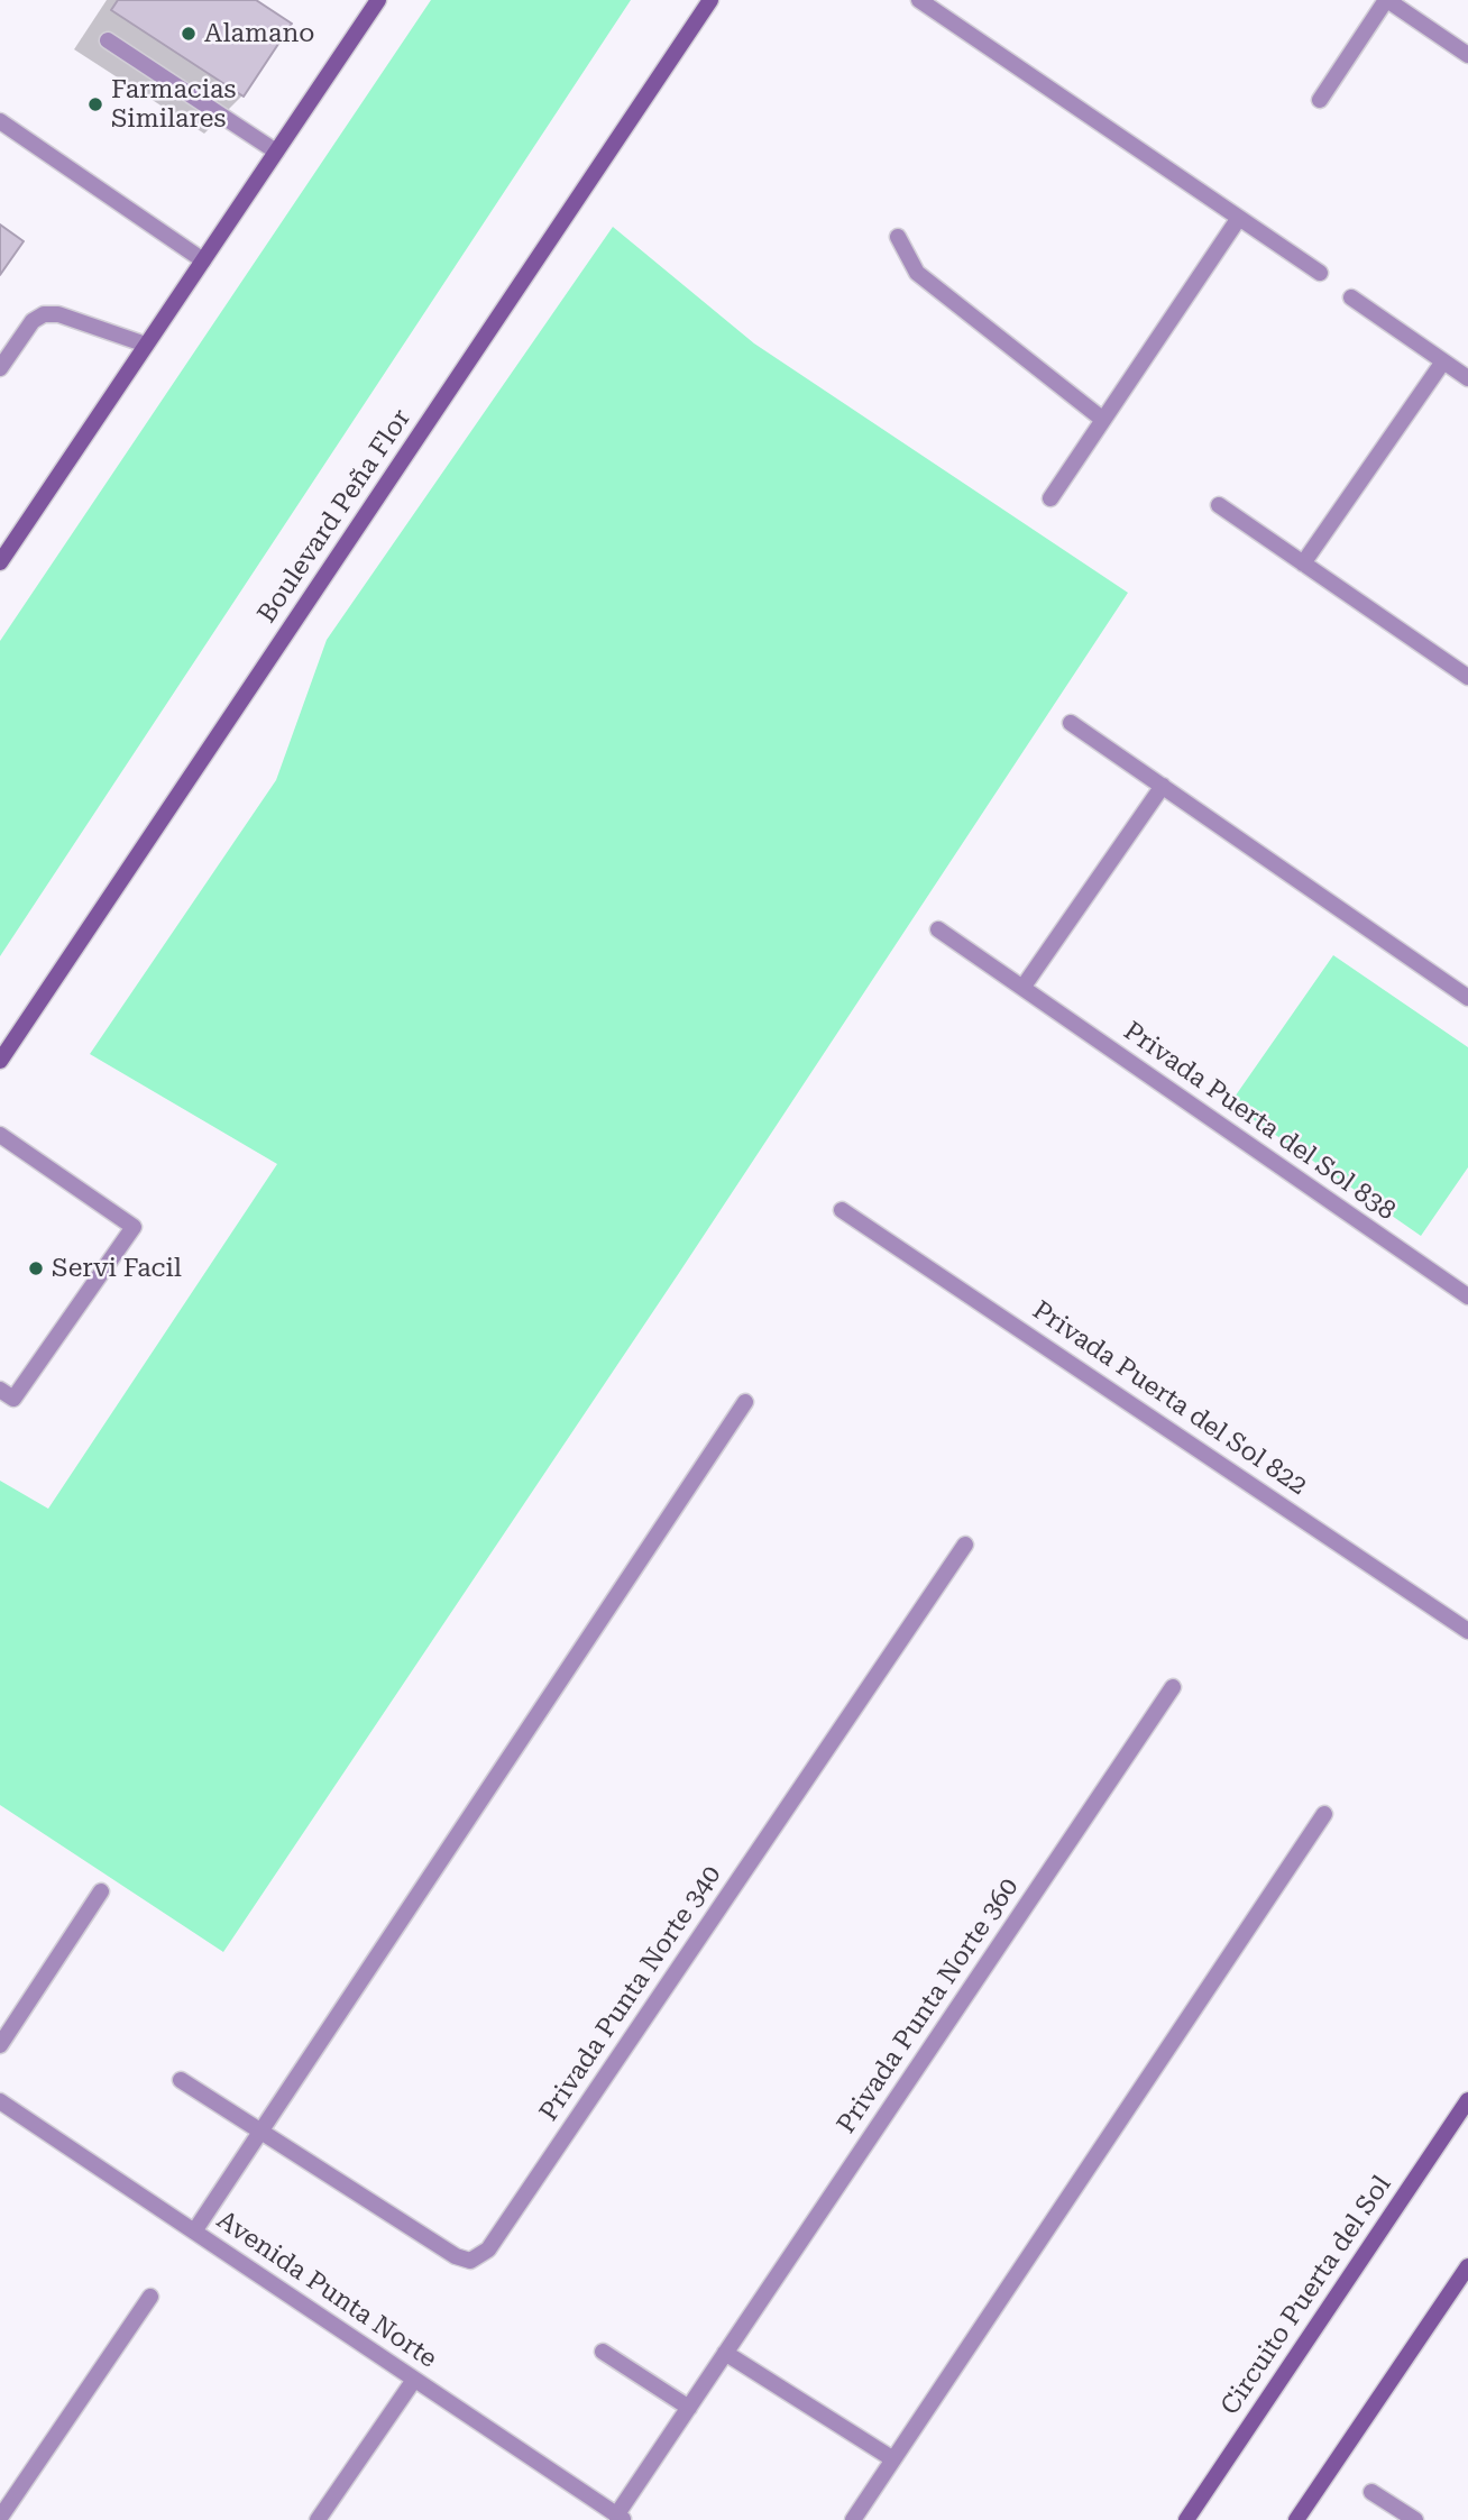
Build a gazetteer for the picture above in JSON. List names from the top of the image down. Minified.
{"streets":{"main road":["Boulevard Peña Flor","Circuito Puerta del Sol"],"street":["Privada Puerta del Sol 838","Privada Puerta del Sol 822","Privada Punta Norte 340","Privada Punta Norte 360","Avenida Punta Norte"]},"crossings":[["Privada Punta Norte 360","Avenida Punta Norte"]],"places":["Alamano","Farmacias Similares","Servi Facil"]}
